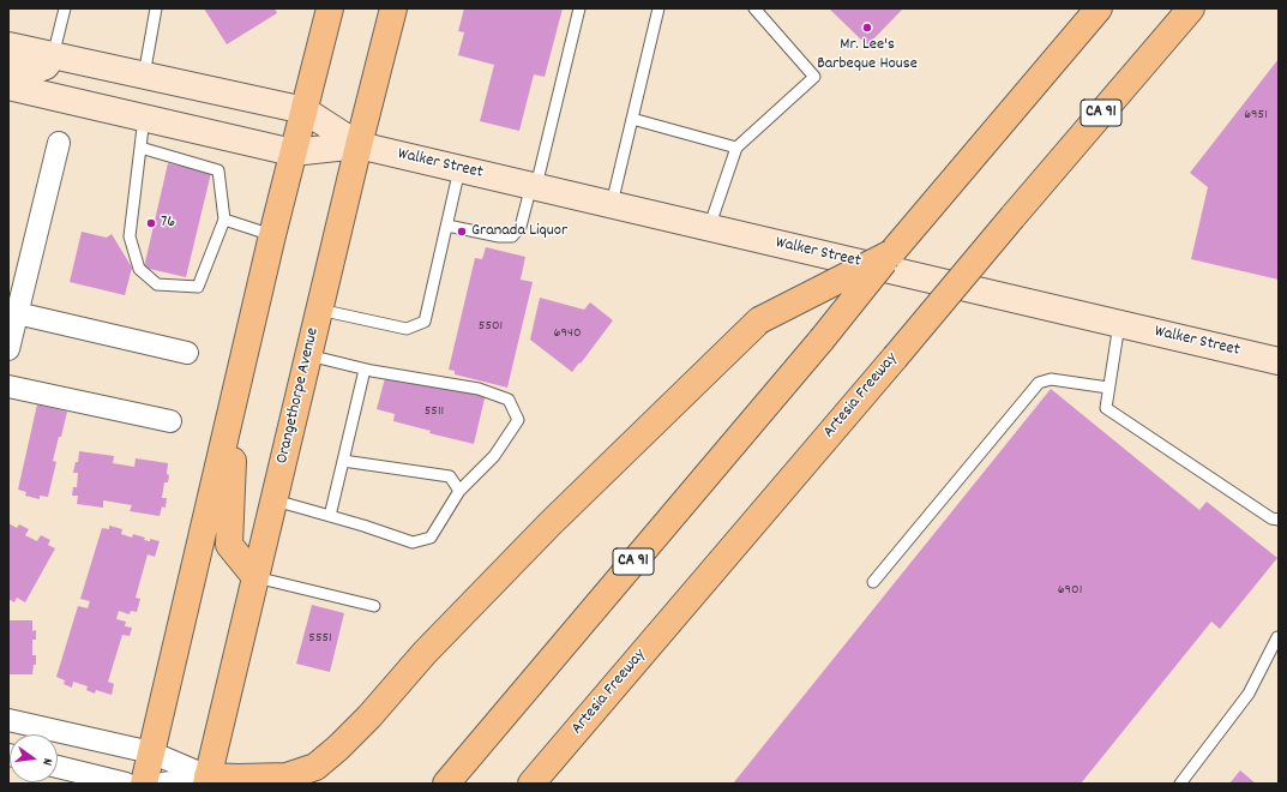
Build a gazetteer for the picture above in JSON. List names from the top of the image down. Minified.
{"streets":{"main road":["CA 91","Walker Street","Orangethorpe Avenue","Artesia Freeway"]},"crossings":[["Walker Street","Orangethorpe Avenue"]],"places":["Mr. Lee's Barbeque House","76","Granada Liquor"],"house_numbers":["6951","5501","6940","5511","6901","5551"],"north":"right"}
